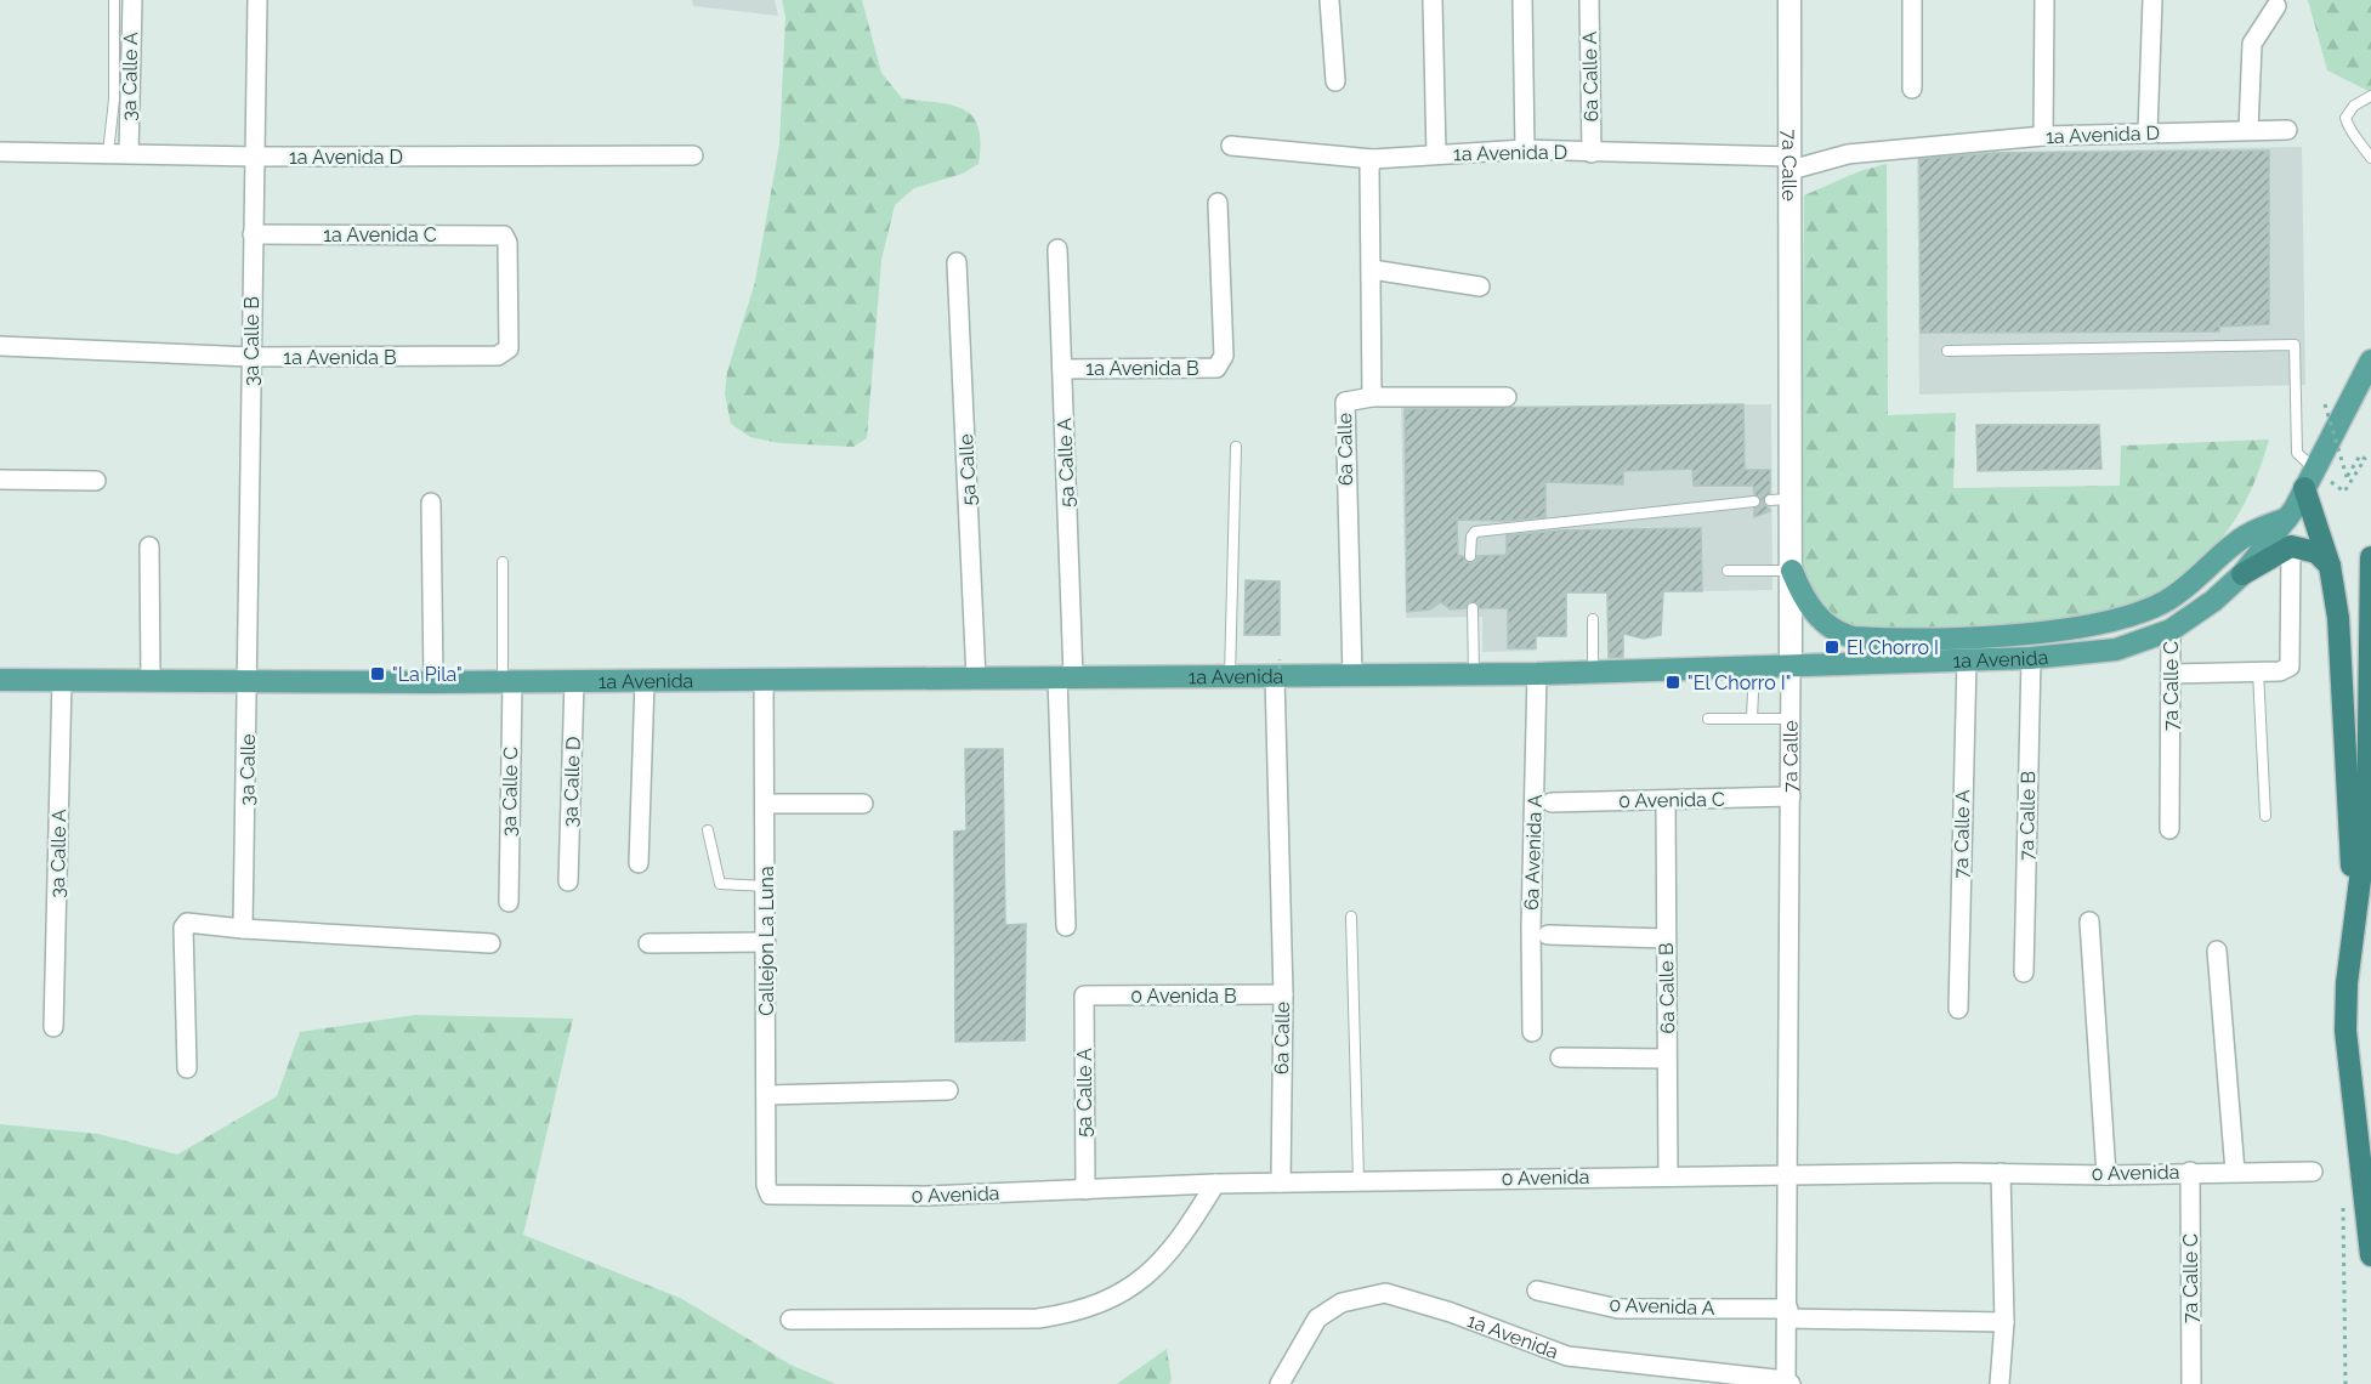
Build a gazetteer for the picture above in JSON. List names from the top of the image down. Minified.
{"streets":{"main road":["1a Avenida"],"street":["3a Calle A","6a Calle A","1a Avenida D","7a Calle","1a Avenida C","3a Calle B","1a Avenida B","6a Calle","5a Calle A","5a Calle","7a Calle C","3a Calle","3a Calle D","3a Calle C","0 Avenida C","7a Calle B","7a Calle A","6a Avenida A","Callejon La Luna","6a Calle B","0 Avenida B","0 Avenida","0 Avenida A"]},"crossings":[["3a Calle A","1a Avenida D"],["3a Calle A","1a Avenida"],["6a Calle A","1a Avenida D"],["1a Avenida D","7a Calle"],["1a Avenida D","3a Calle B"],["1a Avenida D","6a Calle"],["7a Calle","1a Avenida"],["7a Calle","0 Avenida C"],["7a Calle","0 Avenida"],["7a Calle","0 Avenida A"],["1a Avenida C","3a Calle B"],["1a Avenida C","1a Avenida B"],["3a Calle B","1a Avenida B"],["3a Calle B","1a Avenida"],["3a Calle B","3a Calle"],["1a Avenida B","5a Calle A"],["6a Calle","1a Avenida"],["6a Calle","0 Avenida B"],["6a Calle","0 Avenida"],["5a Calle A","1a Avenida"],["5a Calle A","0 Avenida B"],["5a Calle A","0 Avenida"],["5a Calle","1a Avenida"],["1a Avenida","7a Calle C"],["1a Avenida","3a Calle"],["1a Avenida","3a Calle D"],["1a Avenida","3a Calle C"],["1a Avenida","7a Calle B"],["1a Avenida","7a Calle A"],["1a Avenida","6a Avenida A"],["1a Avenida","Callejon La Luna"],["7a Calle C","0 Avenida"],["0 Avenida C","6a Calle B"],["Callejon La Luna","0 Avenida"],["6a Calle B","0 Avenida"]],"places":{"transit":["El Chorro I","\"La Pila\"","\"El Chorro I\""]}}
